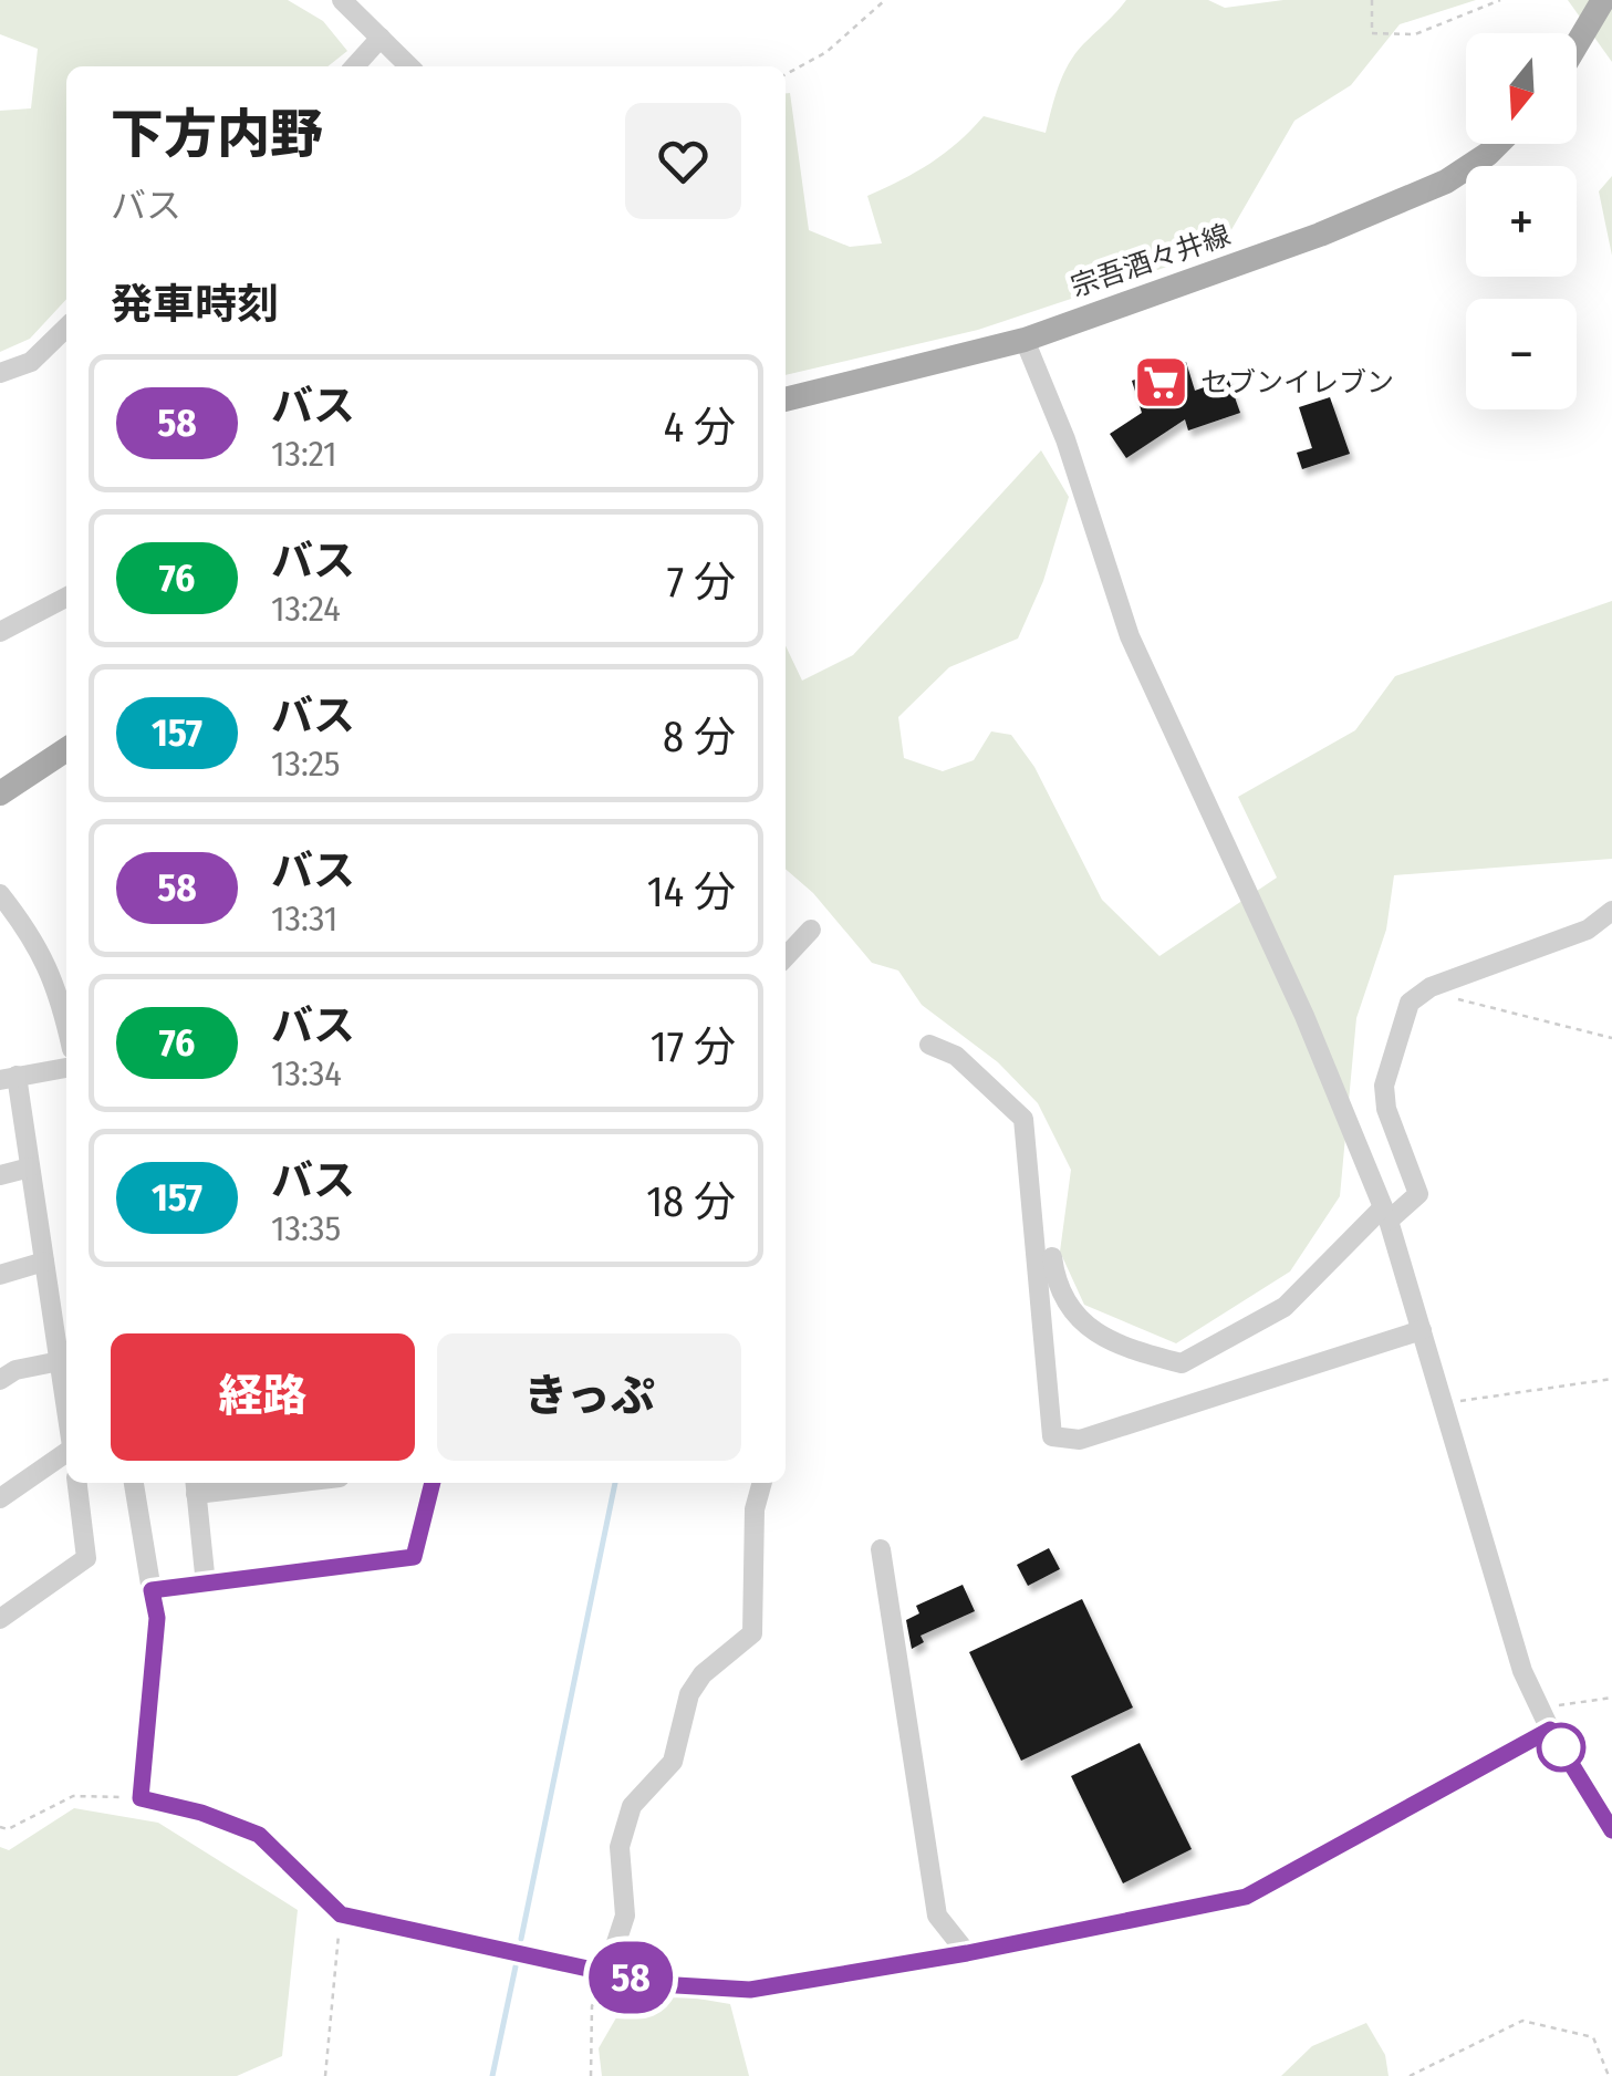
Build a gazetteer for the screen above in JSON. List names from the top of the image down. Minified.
{"streets":{"main road":["宗吾酒々井線"]},"places":{"supermarket":["セブンイレブン"]},"lines":["bus line 58"],"north":"bottom","page":{"on_map":"58","map_buttons":["+","−"],"heading":[["下方内野","バス"],"発車時刻"],"list":[{"mark":"58","name":"バス","note":"13:21","value":"4 分"},{"mark":"76","name":"バス","note":"13:24","value":"7 分"},{"mark":"157","name":"バス","note":"13:25","value":"8 分"},{"mark":"58","name":"バス","note":"13:31","value":"14 分"},{"mark":"76","name":"バス","note":"13:34","value":"17 分"},{"mark":"157","name":"バス","note":"13:35","value":"18 分"}],"buttons":["経路","きっぷ"]}}
